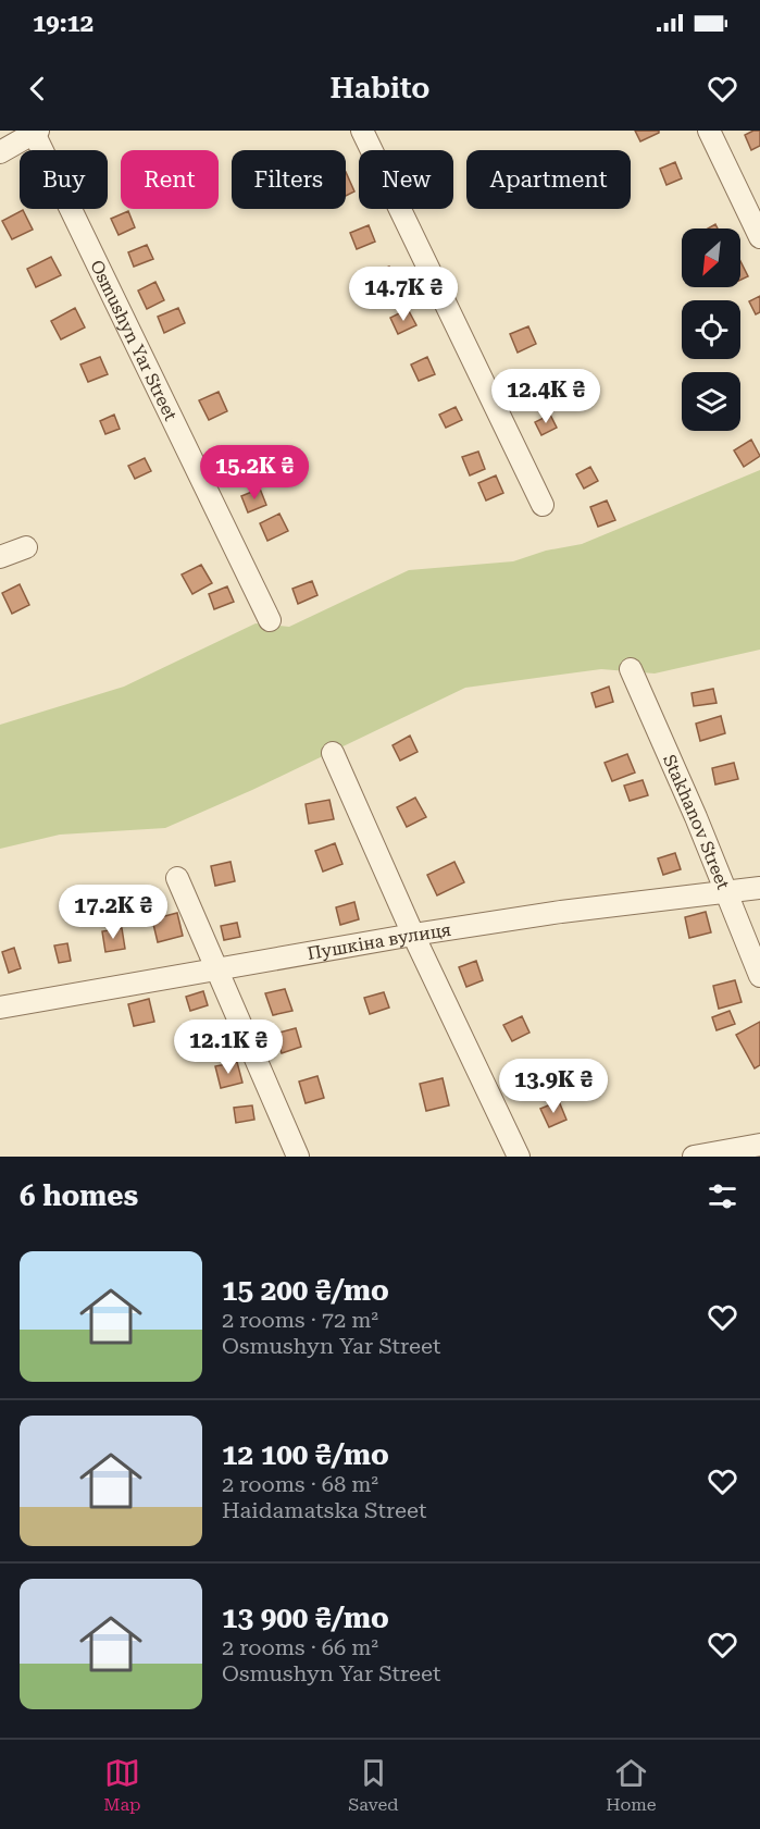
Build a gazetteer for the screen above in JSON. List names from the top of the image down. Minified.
{"streets":{"street":["Osmushyn Yar Street","Stakhanov Street","Пушкіна вулиця"]},"crossings":[["Stakhanov Street","Пушкіна вулиця"]],"north":"bottom left","page":{"status":"19:12","header":"Habito","chip":["Buy","Rent","Filters","New","Apartment"],"price":["14.7K ₴","12.4K ₴","15.2K ₴","17.2K ₴","12.1K ₴","13.9K ₴"],"heading":"6 homes","list":[{"name":"15 200 ₴/mo","note":"2 rooms · 72 m² · Osmushyn Yar Street"},{"name":"12 100 ₴/mo","note":"2 rooms · 68 m² · Haidamatska Street"},{"name":"13 900 ₴/mo","note":"2 rooms · 66 m² · Osmushyn Yar Street"}],"tabs":["Map","Saved","Home"]}}
